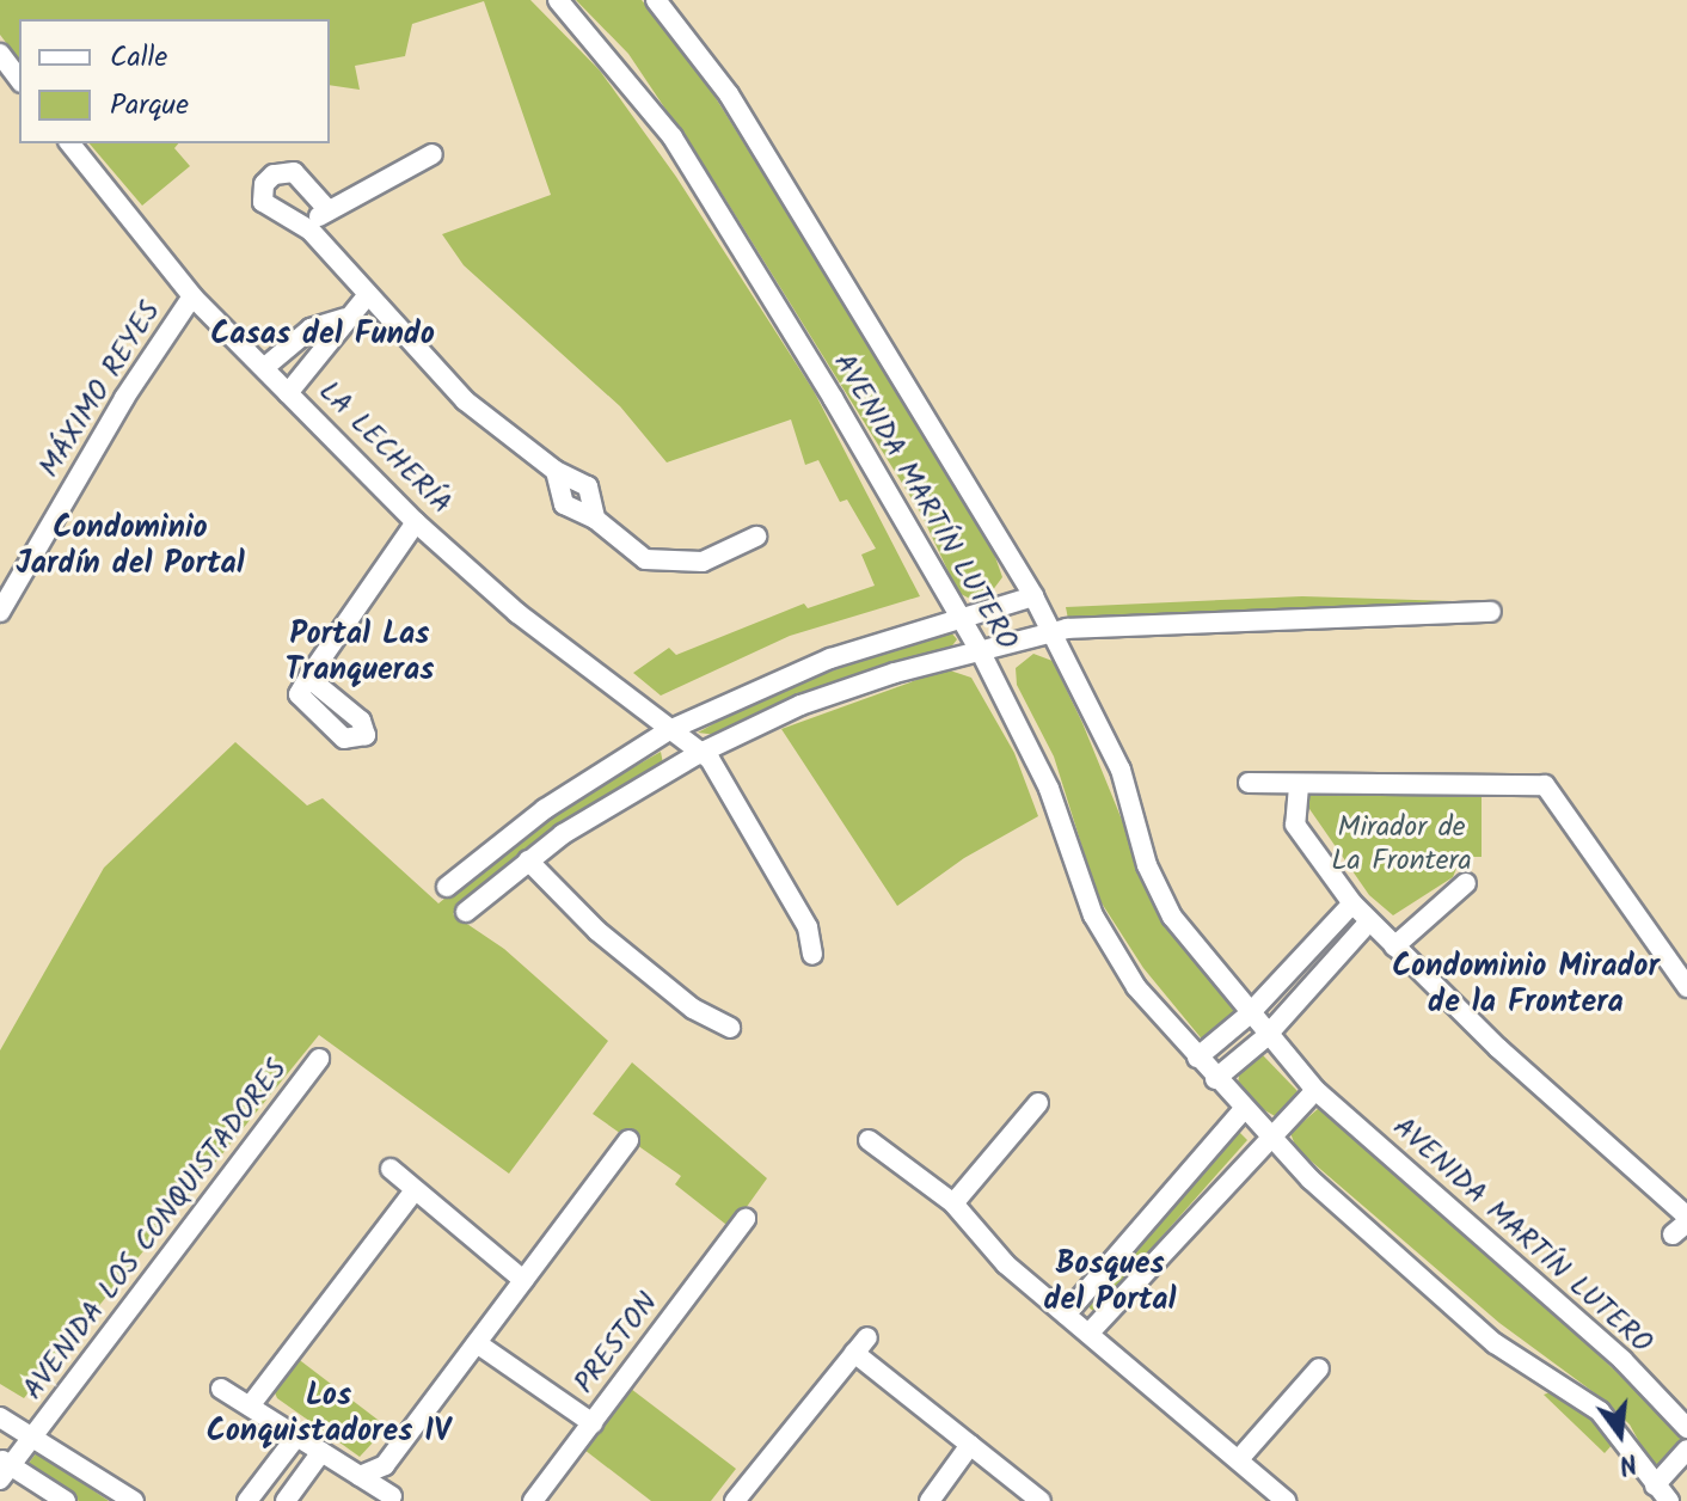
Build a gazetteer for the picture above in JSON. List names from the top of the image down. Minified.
{"streets":{"street":["MÁXIMO REYES","LA LECHERÍA","AVENIDA MARTÍN LUTERO","AVENIDA LOS CONQUISTADORES","PRESTON"]},"crossings":[["MÁXIMO REYES","LA LECHERÍA"]],"districts":["Casas del Fundo","Condominio Jardín del Portal","Portal Las Tranqueras","Condominio Mirador de la Frontera","Bosques del Portal","Los Conquistadores IV"],"parks":["Mirador de La Frontera"],"legend":["Calle","Parque"],"north":"bottom"}
